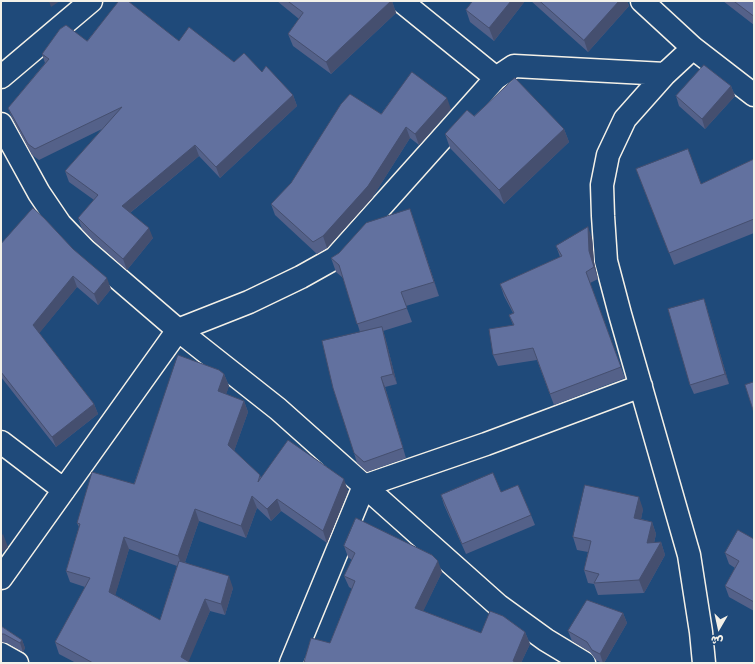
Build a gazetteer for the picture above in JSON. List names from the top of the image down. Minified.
{"north":"bottom"}
